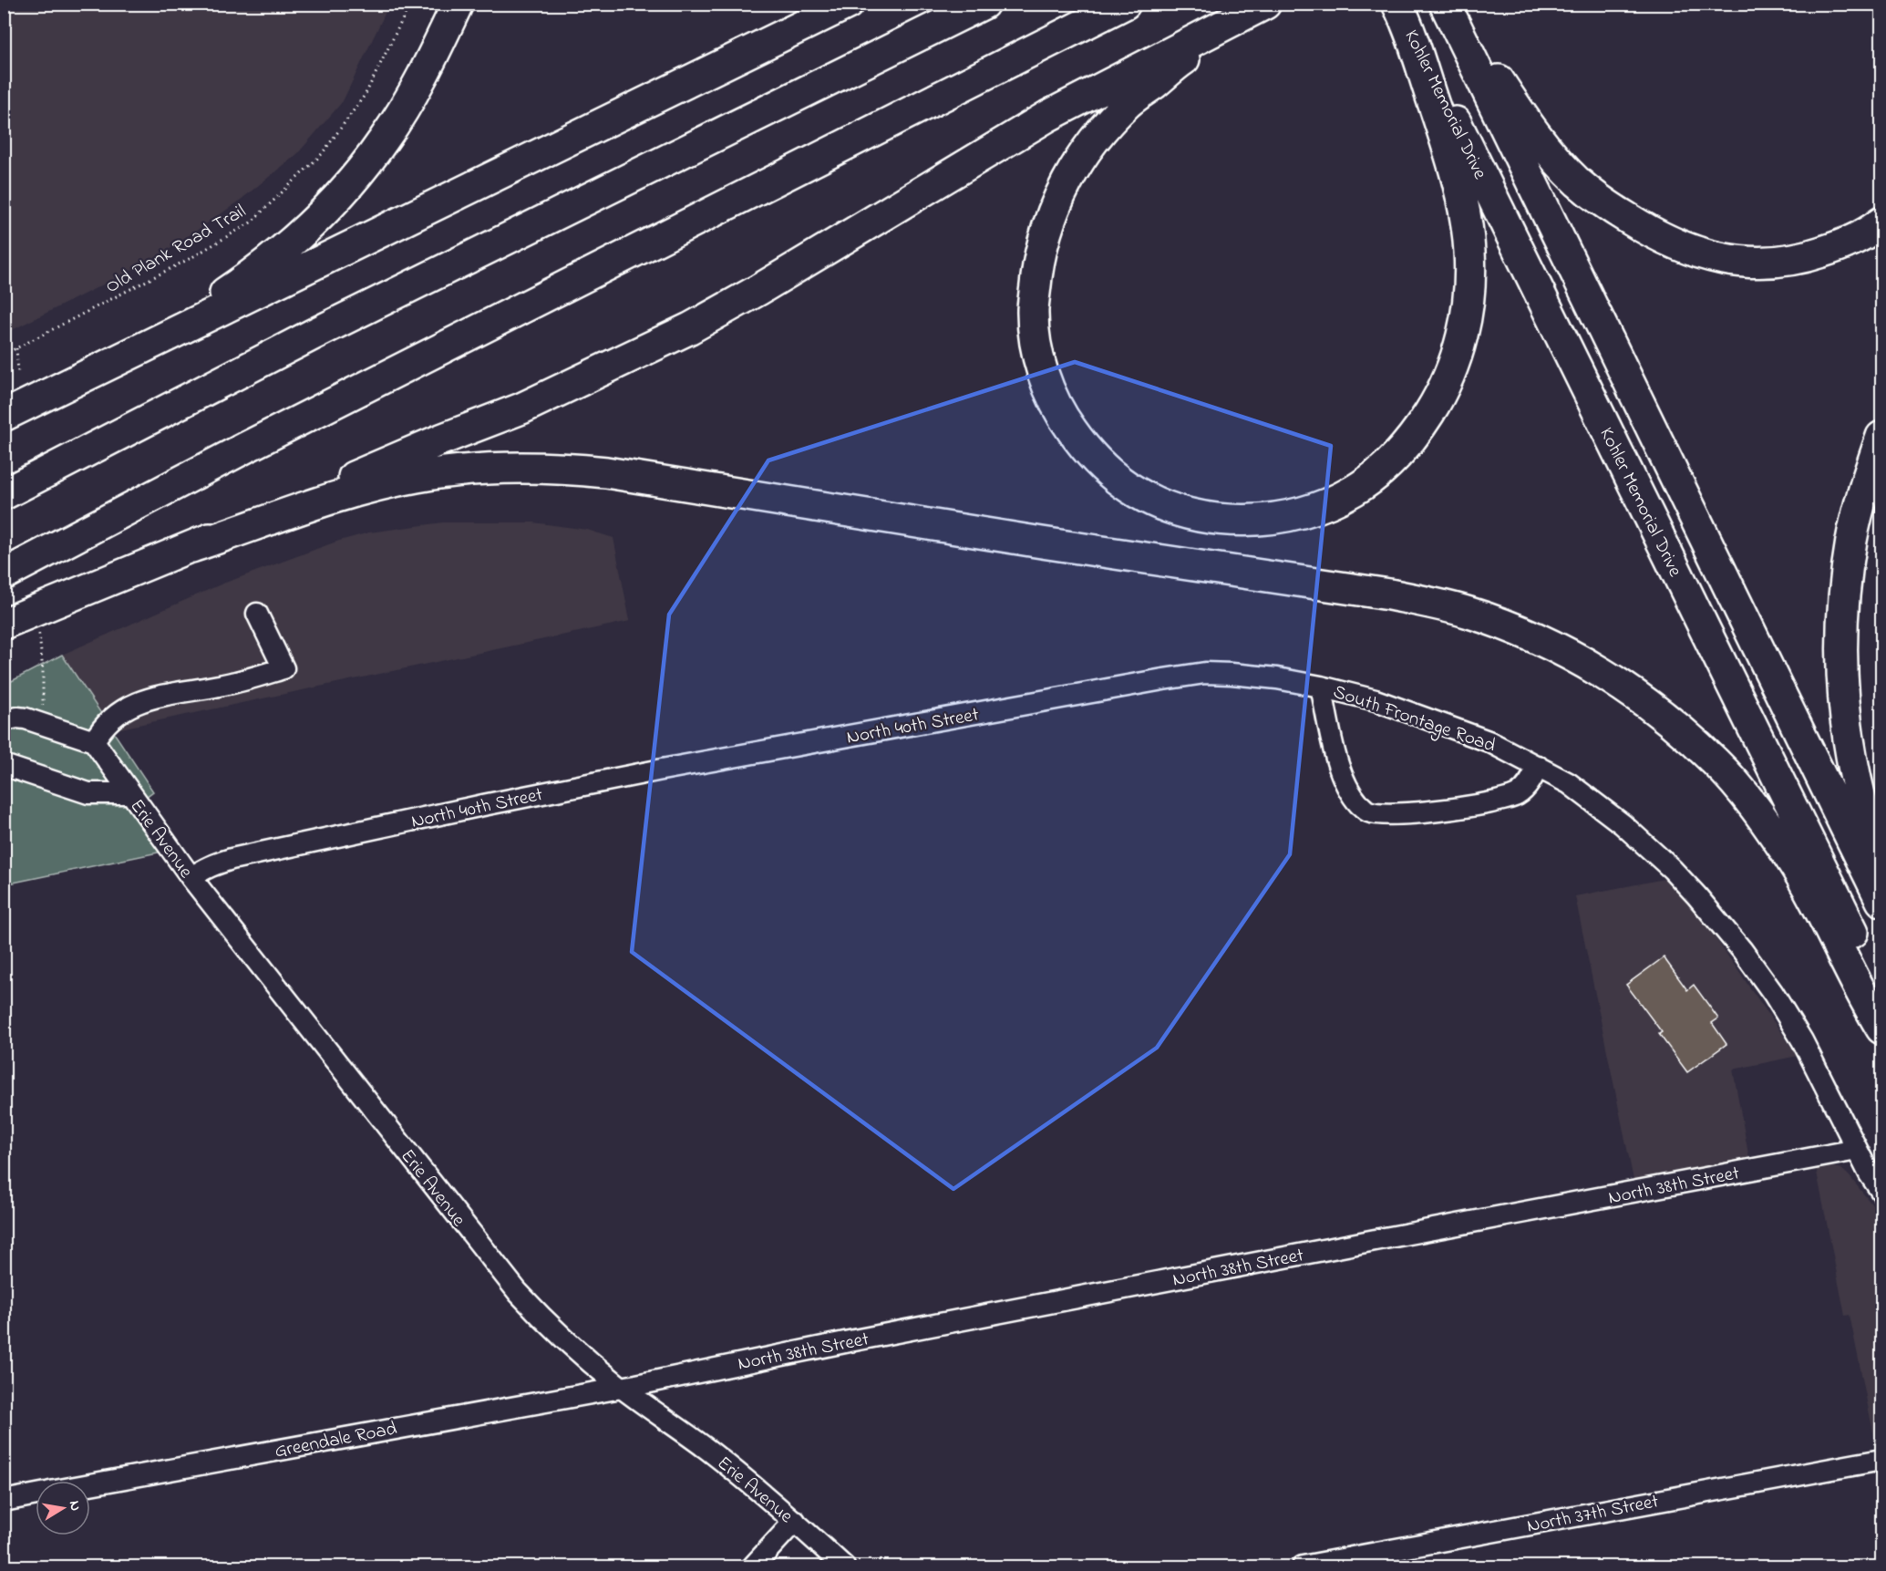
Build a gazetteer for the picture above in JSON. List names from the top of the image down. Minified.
{"streets":{"highway":["Kohler Memorial Drive"],"street":["South Frontage Road","North 40th Street","Erie Avenue","North 38th Street","Greendale Road","North 37th Street"],"path":["Old Plank Road Trail"]},"crossings":[["South Frontage Road","North 40th Street"],["South Frontage Road","North 38th Street"],["North 40th Street","Erie Avenue"],["Erie Avenue","North 38th Street"],["Erie Avenue","Greendale Road"],["North 38th Street","Greendale Road"]],"north":"right"}
